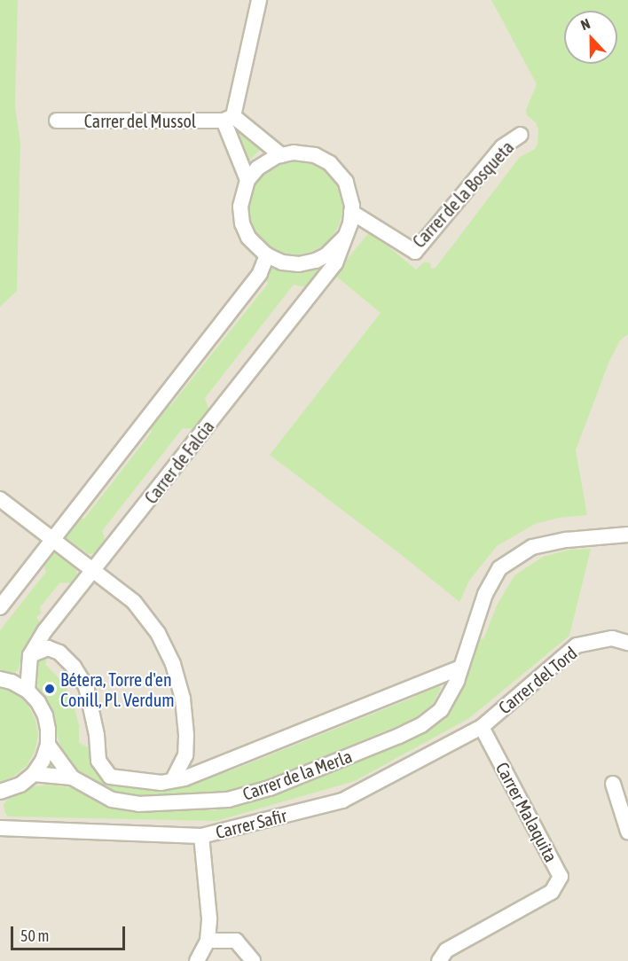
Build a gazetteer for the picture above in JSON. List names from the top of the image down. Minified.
{"streets":{"street":["Carrer del Mussol","Carrer de la Bosqueta","Carrer de Falcia","Carrer del Tord","Carrer de la Merla","Carrer Malaquita","Carrer Safir"]},"crossings":[["Carrer de la Bosqueta","Carrer de Falcia"],["Carrer del Tord","Carrer Malaquita"],["Carrer del Tord","Carrer Safir"],["Carrer Malaquita","Carrer Safir"]],"places":["Bétera, Torre d'en Conill, Pl. Verdum"],"scale_bar":"50 m","north":"top"}
